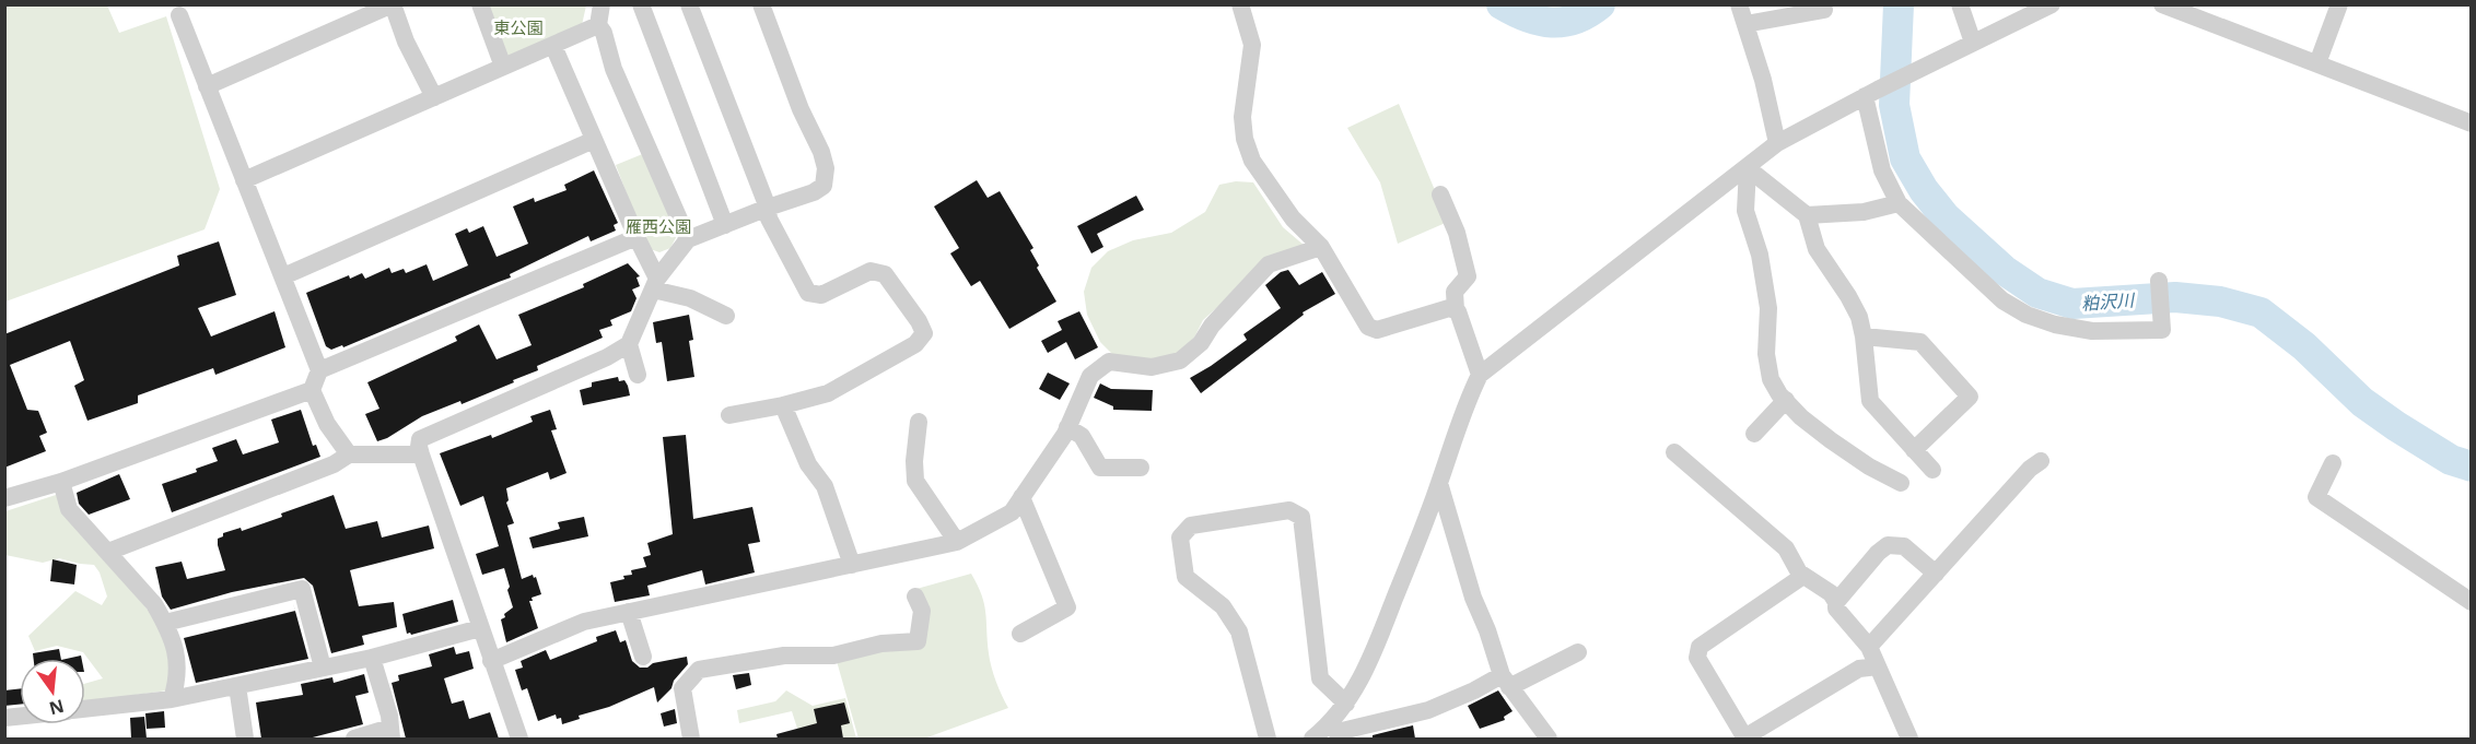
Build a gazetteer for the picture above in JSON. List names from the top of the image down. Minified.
{"water":["粕沢川"],"parks":["東公園","雁西公園"],"north":"bottom"}
